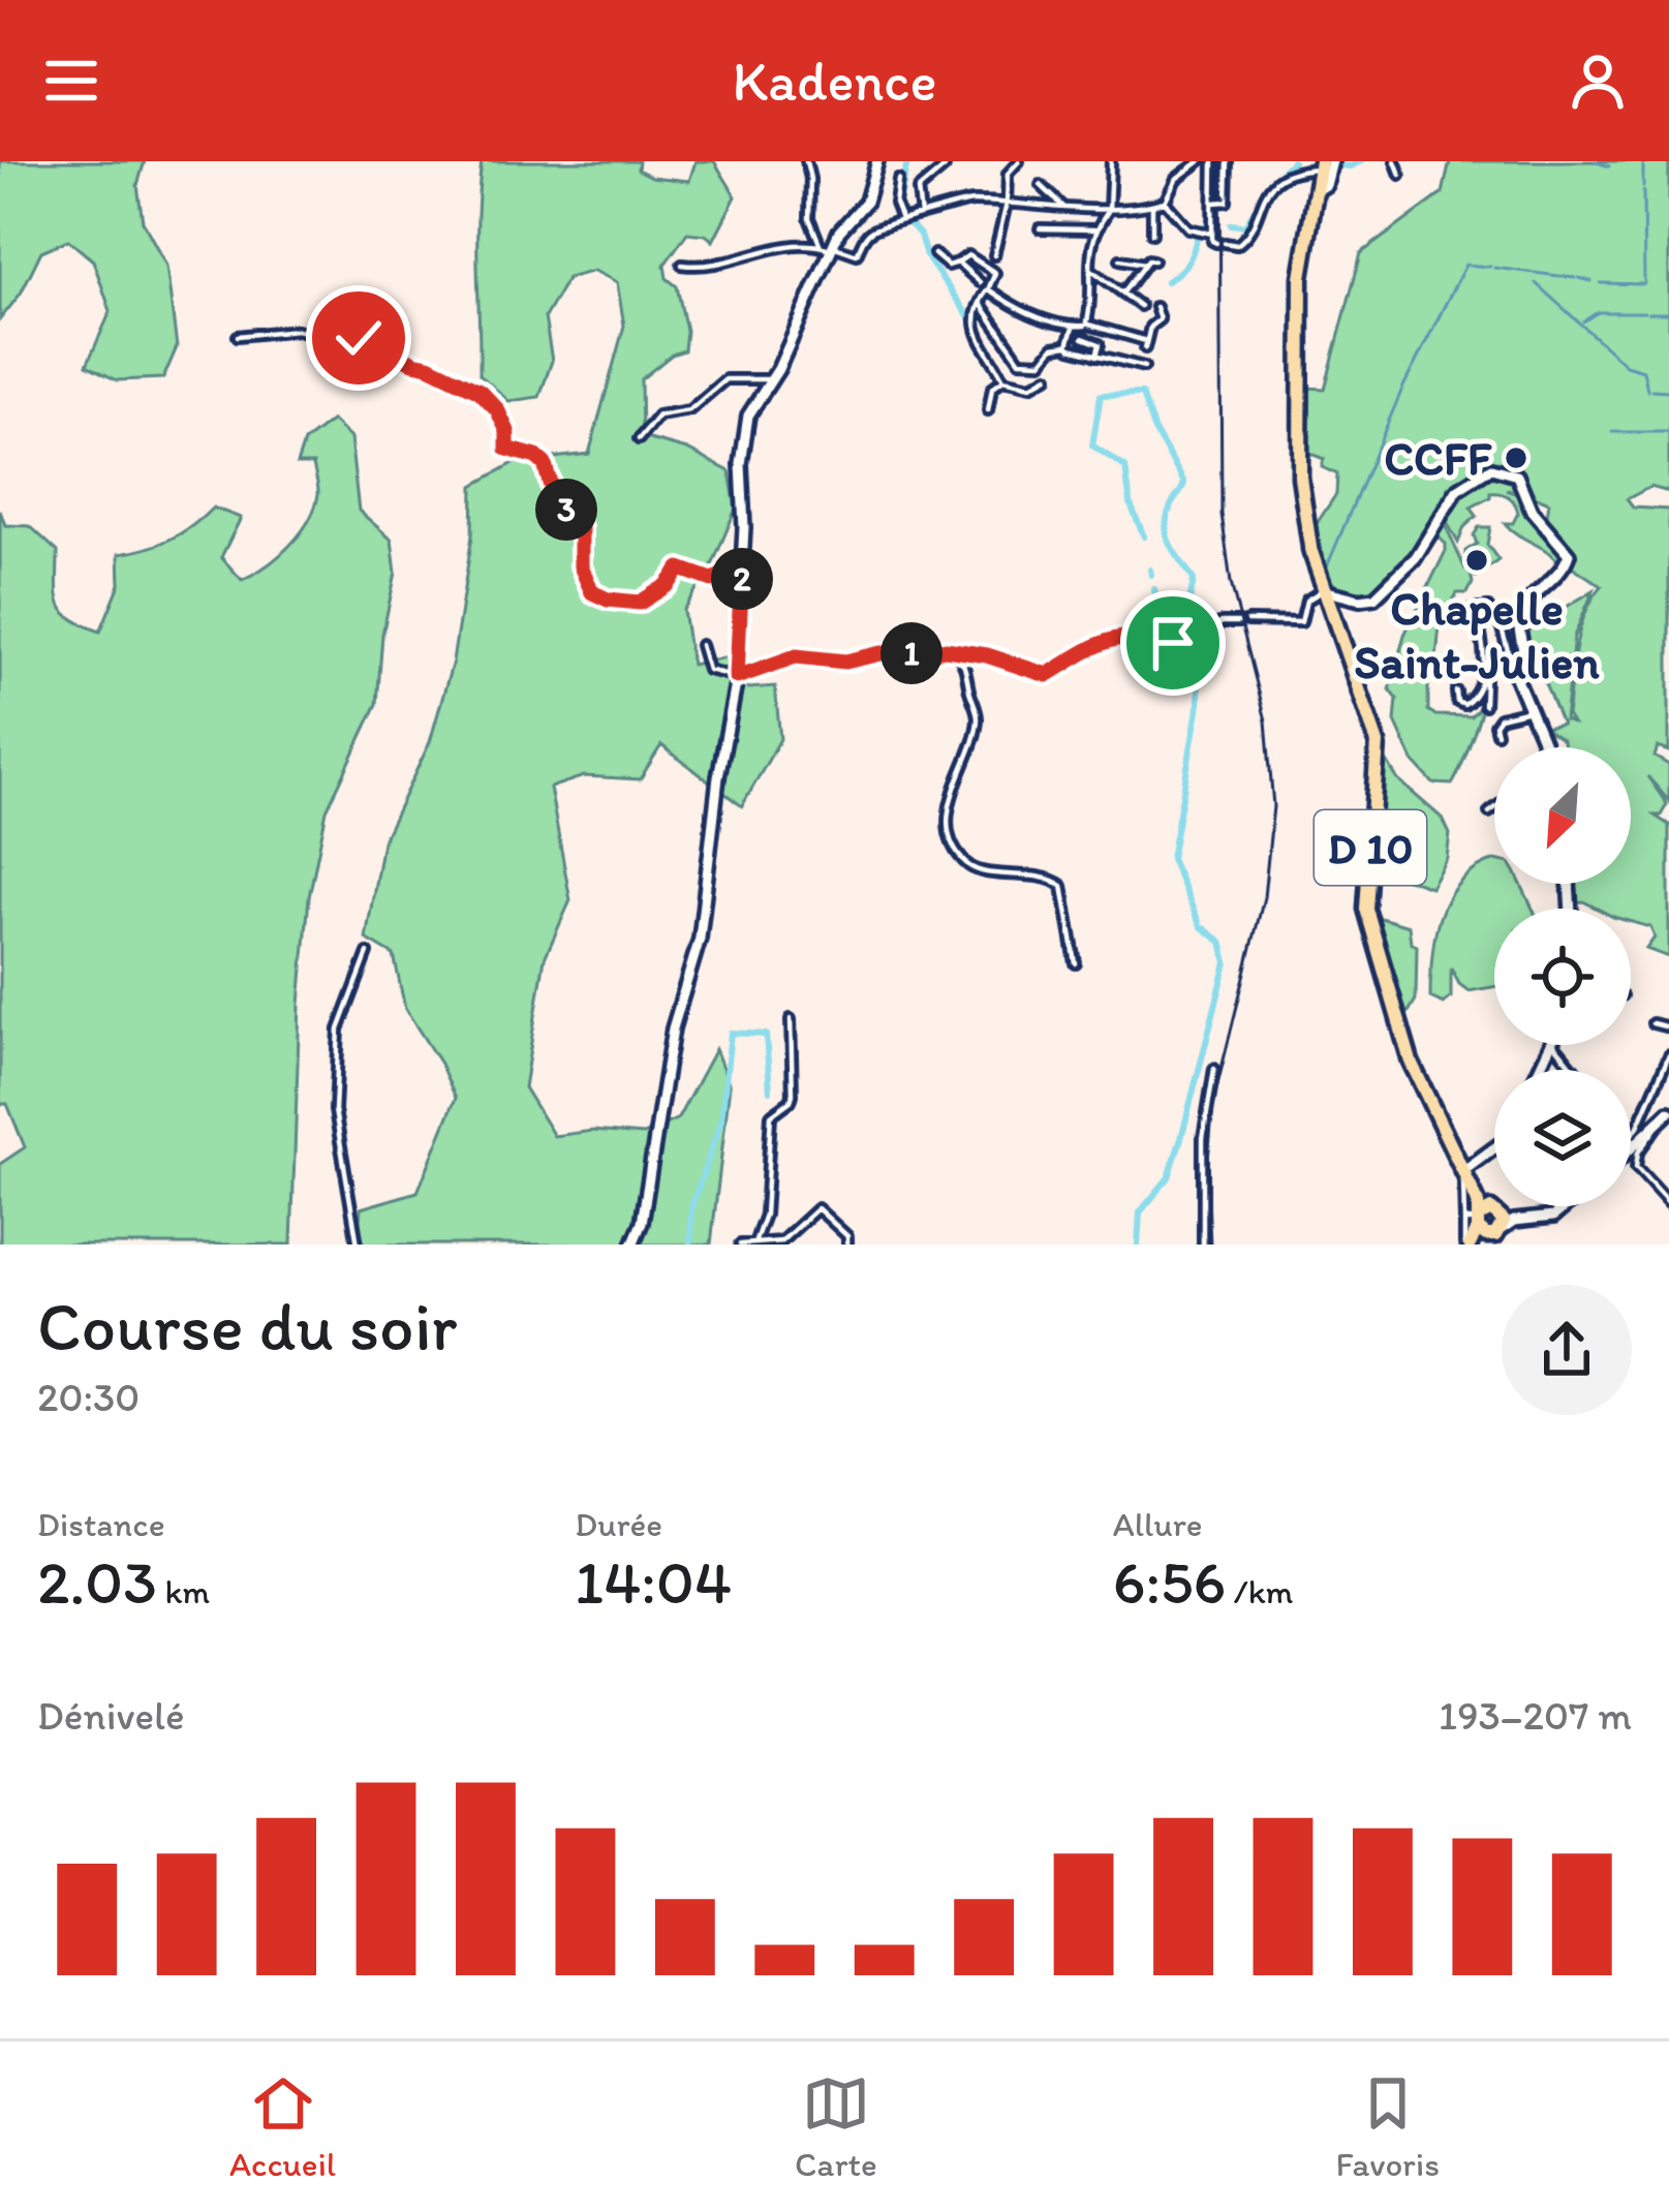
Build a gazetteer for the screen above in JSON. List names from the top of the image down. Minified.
{"streets":{"main road":["D 10"]},"places":["CCFF","Chapelle Saint-Julien"],"north":"bottom left","page":{"header":"Kadence","pins":["3","2","1"],"heading":["Course du soir","20:30"],"stats":[["Distance","2.03 km"],["Durée","14:04"],["Allure","6:56 /km"]],"chart":["Dénivelé","193–207 m"],"tabs":["Accueil","Carte","Favoris"]}}
